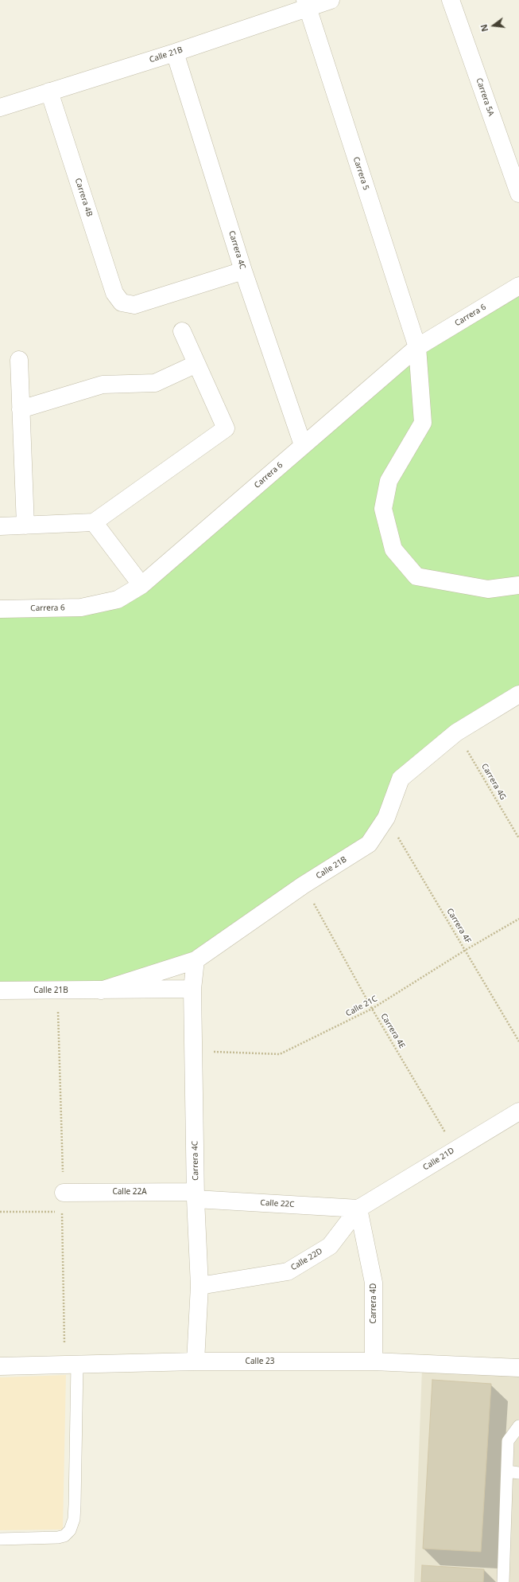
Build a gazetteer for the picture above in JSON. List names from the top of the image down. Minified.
{"streets":{"street":["Calle 21B","Carrera 5A","Carrera 5","Carrera 4B","Carrera 4C","Carrera 6","Calle 21D","Calle 22A","Calle 22C","Calle 22D","Carrera 4D","Calle 23"],"path":["Carrera 4G","Carrera 4F","Calle 21C","Carrera 4E"]},"crossings":[["Calle 21B","Carrera 5"],["Calle 21B","Carrera 4B"],["Calle 21B","Carrera 4C"],["Calle 21B","Carrera 4G"],["Calle 21B","Carrera 4F"],["Calle 21B","Carrera 4E"],["Carrera 5","Carrera 6"],["Carrera 4B","Carrera 4C"],["Carrera 4C","Carrera 6"],["Carrera 4C","Calle 21C"],["Carrera 4C","Calle 22A"],["Carrera 4C","Calle 22C"],["Carrera 4C","Calle 22D"],["Carrera 4C","Calle 23"],["Carrera 4F","Calle 21C"],["Calle 21C","Carrera 4E"],["Carrera 4E","Calle 21D"],["Calle 21D","Calle 22C"],["Calle 21D","Calle 22D"],["Calle 21D","Carrera 4D"],["Calle 22A","Calle 22C"],["Calle 22C","Calle 22D"],["Calle 22C","Carrera 4D"],["Calle 22D","Carrera 4D"],["Carrera 4D","Calle 23"]],"north":"left"}
